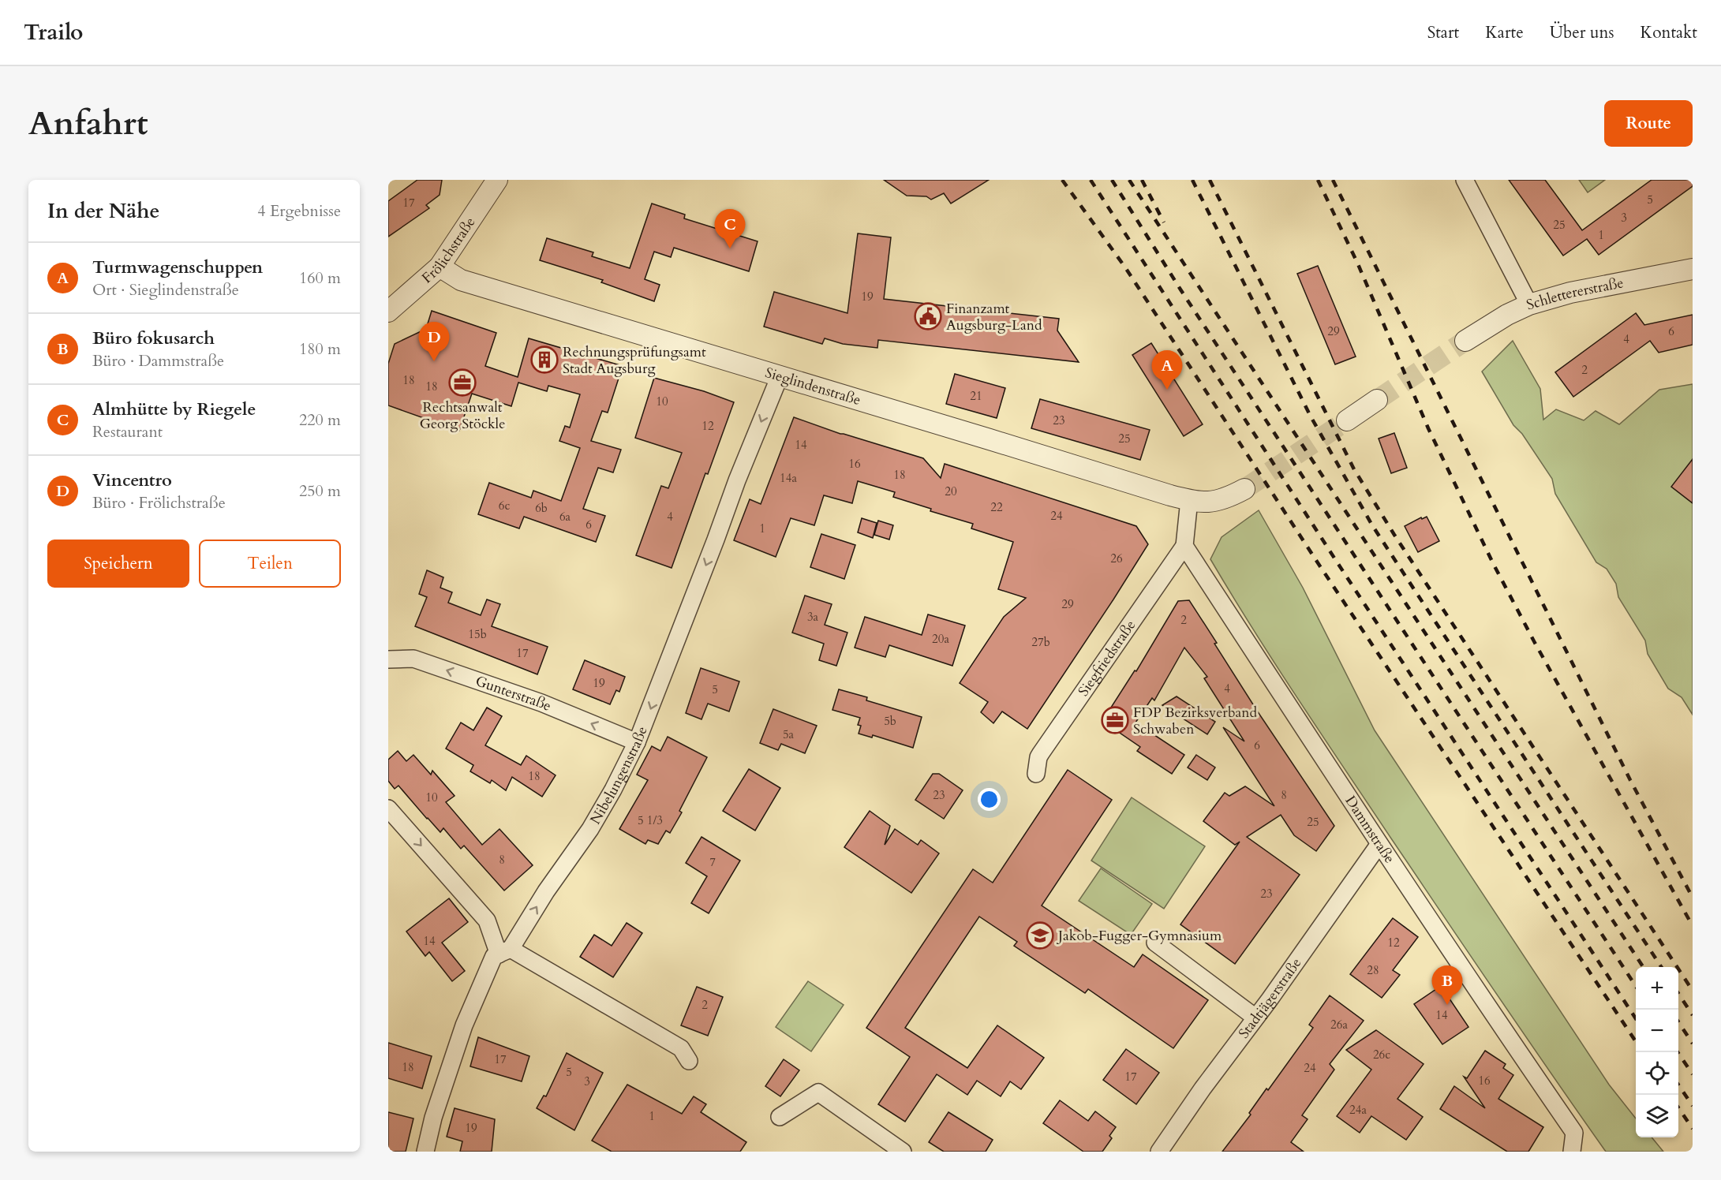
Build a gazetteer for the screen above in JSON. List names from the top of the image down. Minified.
{"streets":{"street":["Frölichstraße","Schlettererstraße","Sieglindenstraße","Siegfriedstraße","Gunterstraße","Nibelungenstraße","Dammstraße","Stadtjägerstraße"]},"crossings":[["Frölichstraße","Sieglindenstraße"],["Sieglindenstraße","Nibelungenstraße"],["Siegfriedstraße","Dammstraße"],["Gunterstraße","Nibelungenstraße"],["Dammstraße","Stadtjägerstraße"]],"one_way":["Gunterstraße"],"places":{"public building":["Finanzamt Augsburg-Land"],"building":["Rechnungsprüfungsamt Stadt Augsburg"],"office":["Rechtsanwalt Georg Stöckle","FDP Bezirksverband Schwaben"],"school or university":["Jakob-Fugger-Gymnasium"]},"house_numbers":["5","17","3","25","1","19","29","6","4","2","18","18","21","10","23","12","25","14","16","18","14a","20","6c","22","6b","24","6a","4","6","1","26","29","3a","2","15b","20a","27b","17","19","4","5","5b","5a","6","18","23","8","10","5 1/3","25","8","7","23","14","12","28","2","14","26a","26c","17","18","24","5","17","16","3","24a","1","19"],"page":{"header":"Trailo","nav":["Start","Karte","Über uns","Kontakt"],"buttons":["Route",["Speichern","Teilen"]],"title":"Anfahrt","heading":["In der Nähe","4 Ergebnisse"],"pins":["C","D","A","B"],"list":[{"mark":"A","name":"Turmwagenschuppen","note":"Ort · Sieglindenstraße","value":"160 m"},{"mark":"B","name":"Büro fokusarch","note":"Büro · Dammstraße","value":"180 m"},{"mark":"C","name":"Almhütte by Riegele","note":"Restaurant","value":"220 m"},{"mark":"D","name":"Vincentro","note":"Büro · Frölichstraße","value":"250 m"}],"map_buttons":["+","−"]}}
